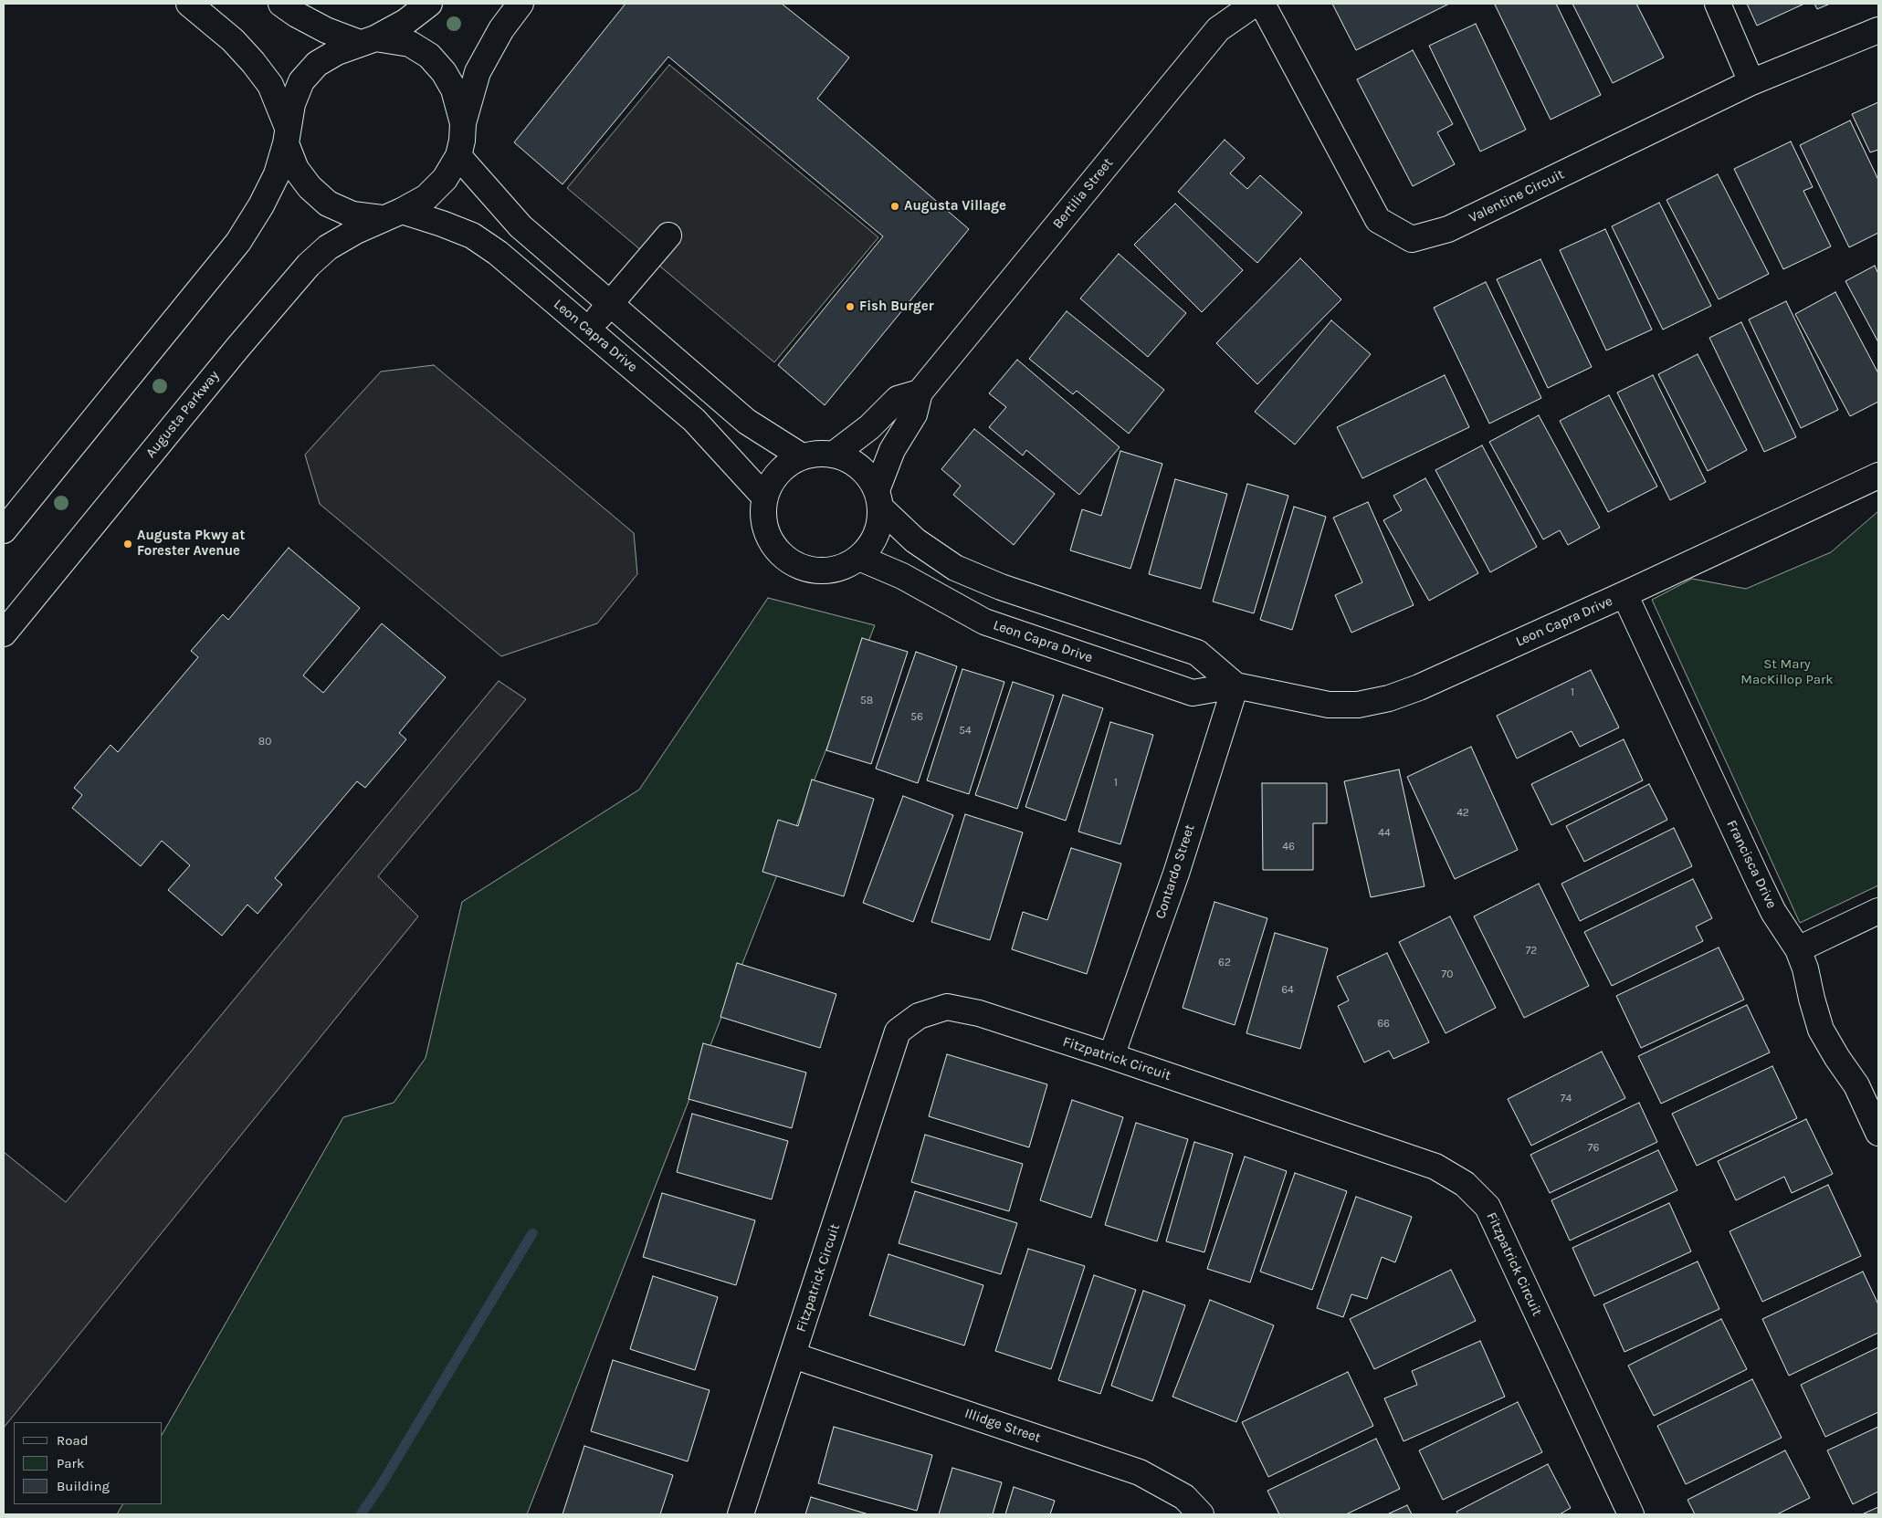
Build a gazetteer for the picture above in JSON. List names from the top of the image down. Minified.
{"streets":{"street":["Bertilia Street","Valentine Circuit","Leon Capra Drive","Augusta Parkway","Francisca Drive","Contardo Street","Fitzpatrick Circuit","Illidge Street"]},"crossings":[["Bertilia Street","Leon Capra Drive"],["Leon Capra Drive","Augusta Parkway"],["Leon Capra Drive","Francisca Drive"],["Leon Capra Drive","Contardo Street"],["Contardo Street","Fitzpatrick Circuit"],["Fitzpatrick Circuit","Illidge Street"]],"parks":["St Mary MacKillop Park"],"places":["Augusta Village","Fish Burger","Augusta Pkwy at Forester Avenue"],"house_numbers":["1","58","56","54","80","1","42","44","46","72","62","70","64","66","74","76"],"legend":["Road","Park","Building"]}
